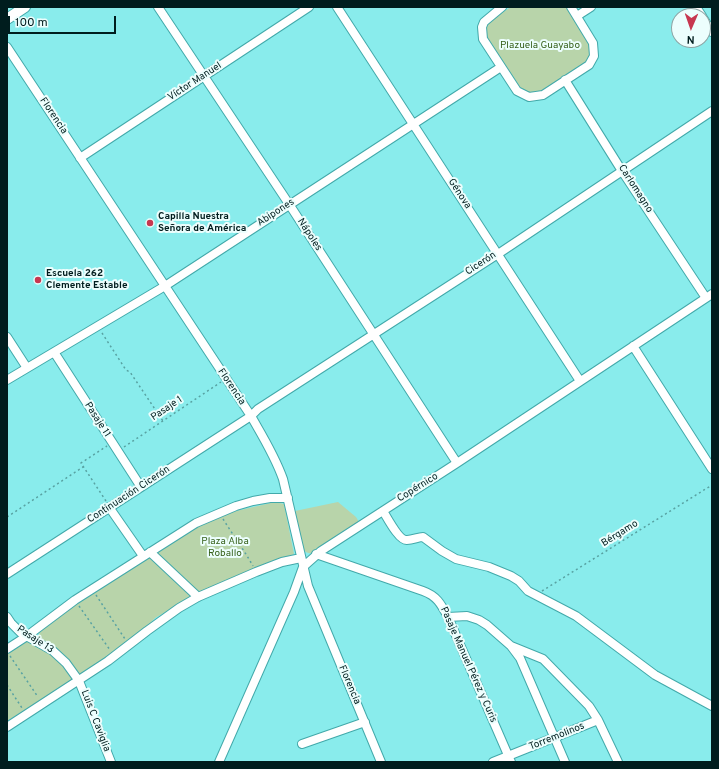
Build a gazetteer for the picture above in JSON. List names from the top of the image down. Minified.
{"streets":{"street":["Víctor Manuel","Florencia","Carlomagno","Génova","Abipones","Nápoles","Cicerón","Pasaje 11","Copérnico","Continuación Cicerón","Pasaje 13","Pasaje Manuel Pérez y Curis","Luis C Caviglia","Torremolinos"],"path":["Pasaje 1","Bérgamo"]},"crossings":[["Víctor Manuel","Florencia"],["Víctor Manuel","Nápoles"],["Florencia","Abipones"],["Florencia","Cicerón"],["Florencia","Pasaje 1"],["Florencia","Copérnico"],["Florencia","Continuación Cicerón"],["Carlomagno","Cicerón"],["Carlomagno","Copérnico"],["Génova","Abipones"],["Génova","Cicerón"],["Génova","Copérnico"],["Abipones","Nápoles"],["Abipones","Pasaje 11"],["Nápoles","Cicerón"],["Nápoles","Copérnico"],["Cicerón","Continuación Cicerón"],["Pasaje 1","Pasaje 11"],["Pasaje 11","Continuación Cicerón"],["Copérnico","Pasaje Manuel Pérez y Curis"],["Pasaje 13","Luis C Caviglia"],["Pasaje Manuel Pérez y Curis","Torremolinos"]],"parks":["Plazuela Guayabo","Plaza Alba Roballo"],"places":["Capilla Nuestra Señora de América","Escuela 262 Clemente Estable"],"scale_bar":"100 m","north":"bottom"}
